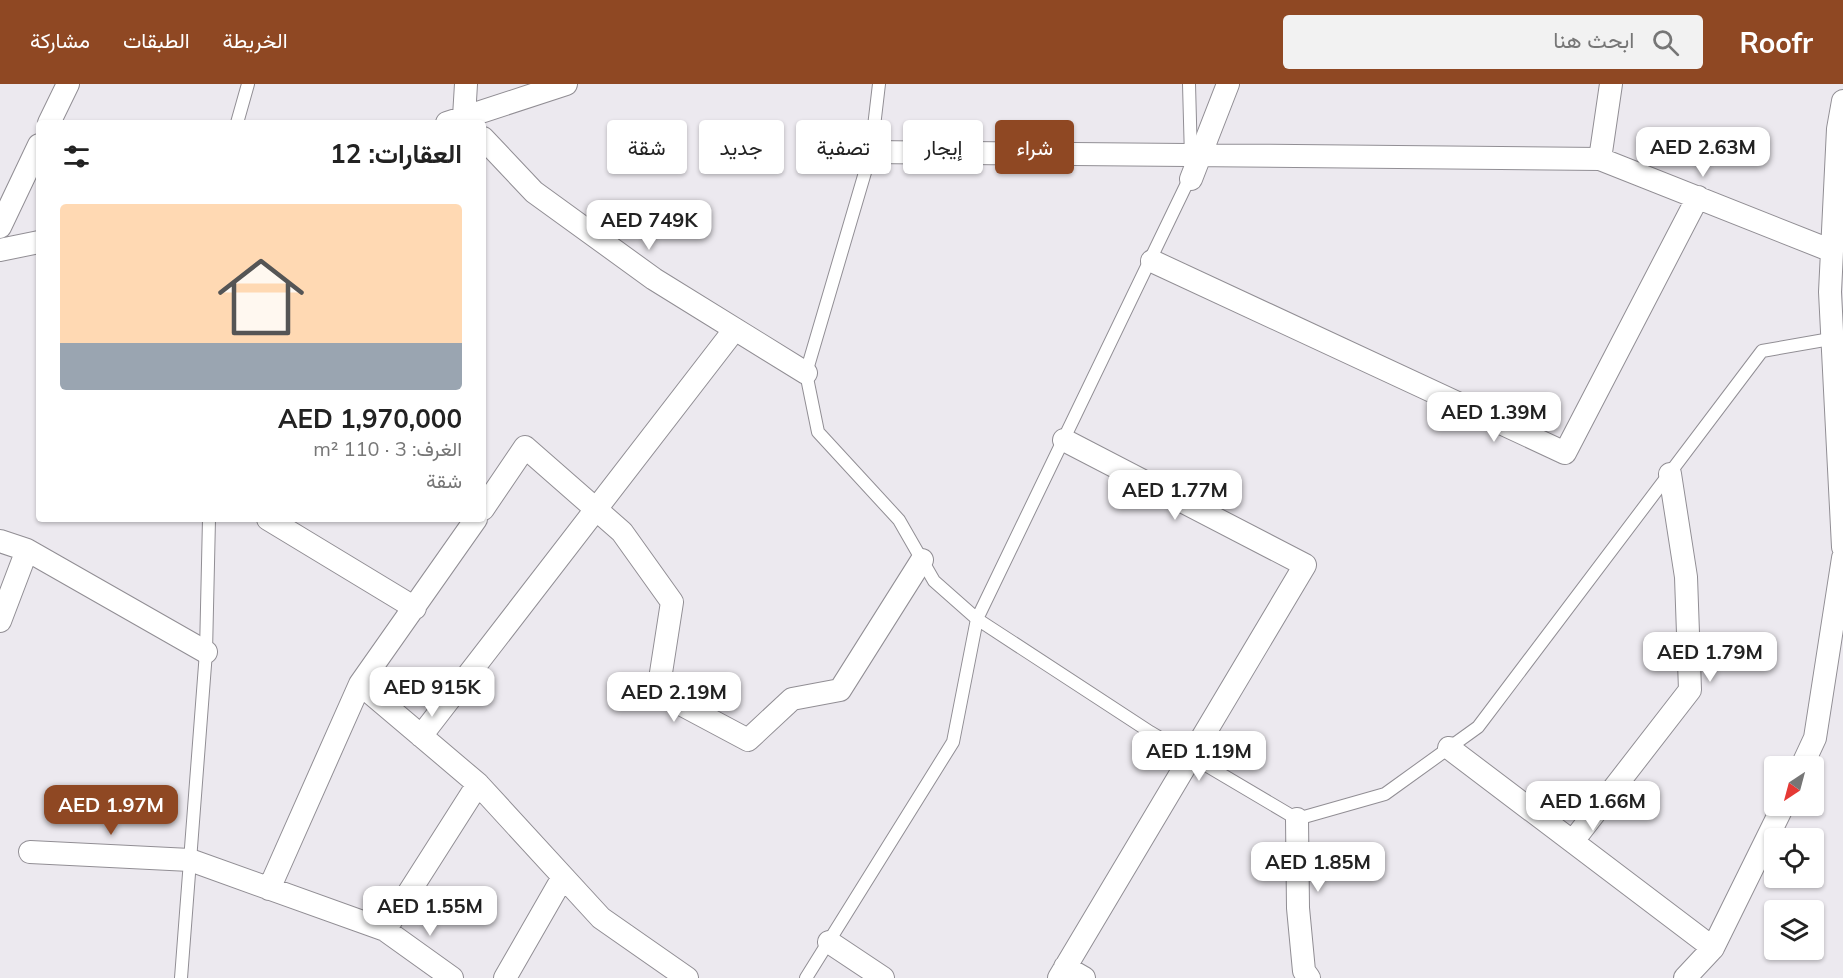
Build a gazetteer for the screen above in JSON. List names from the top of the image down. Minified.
{"north":"bottom left","page":{"header":"Roofr","search":"ابحث هنا","nav":["الخريطة","الطبقات","مشاركة"],"chip":["شراء","إيجار","تصفية","جديد","شقة"],"heading":"العقارات: 12","price":["AED 2.63M","AED 749K","AED 1.39M","AED 1.77M","AED 1.79M","AED 915K","AED 2.19M","AED 1.19M","AED 1.66M","AED 1.97M","AED 1.85M","AED 1.55M"],"list":[{"name":"AED 1,970,000","note":"الغرف: 3 · 110 m² · شقة"}]}}
